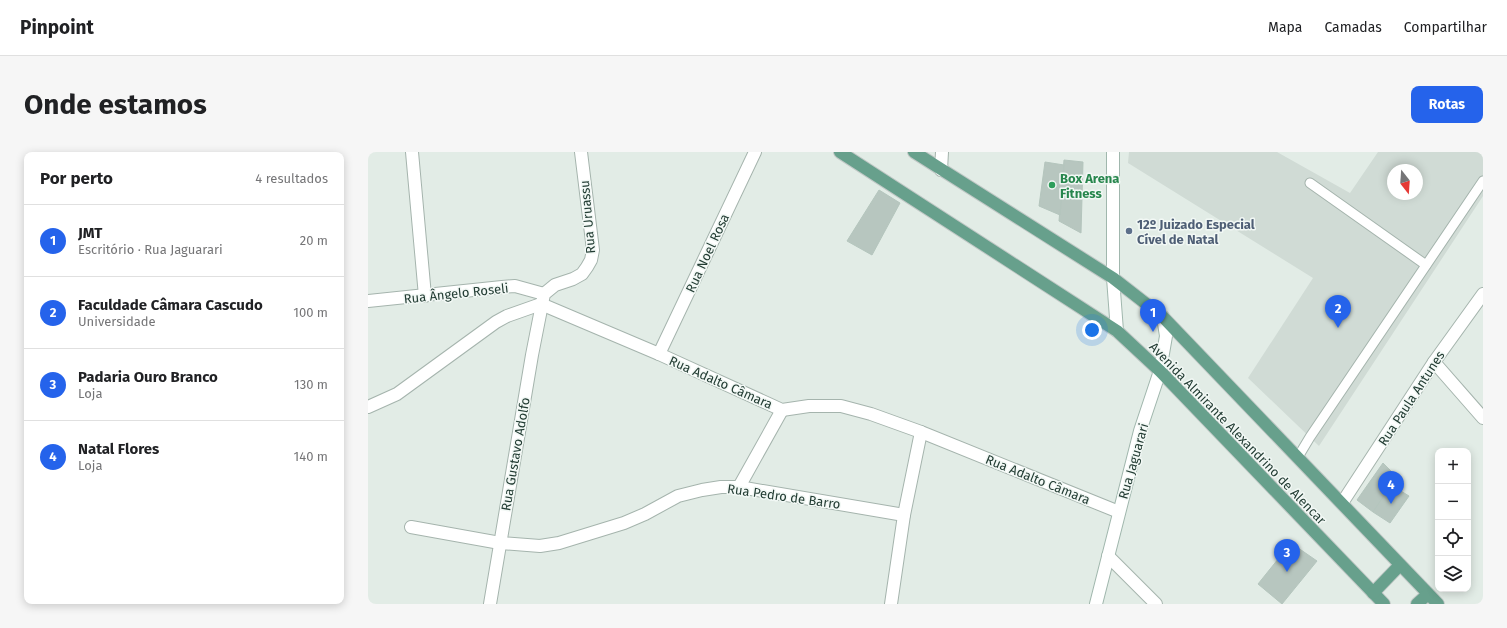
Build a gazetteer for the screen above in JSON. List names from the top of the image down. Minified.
{"streets":{"main road":["Avenida Almirante Alexandrino de Alencar"],"street":["Rua Uruassu","Rua Noel Rosa","Rua Ângelo Roseli","Rua Adalto Câmara","Rua Paula Antunes","Rua Gustavo Adolfo","Rua Jaguarari","Rua Pedro de Barro"]},"crossings":[["Rua Uruassu","Rua Ângelo Roseli"],["Rua Uruassu","Rua Adalto Câmara"],["Rua Uruassu","Rua Gustavo Adolfo"],["Rua Noel Rosa","Rua Adalto Câmara"],["Rua Ângelo Roseli","Rua Adalto Câmara"],["Rua Ângelo Roseli","Rua Gustavo Adolfo"],["Rua Adalto Câmara","Rua Gustavo Adolfo"],["Rua Adalto Câmara","Rua Jaguarari"],["Rua Paula Antunes","Avenida Almirante Alexandrino de Alencar"],["Avenida Almirante Alexandrino de Alencar","Rua Jaguarari"],["Rua Gustavo Adolfo","Rua Pedro de Barro"]],"places":["Box Arena Fitness","12º Juizado Especial Cível de Natal"],"north":"bottom","page":{"header":"Pinpoint","nav":["Mapa","Camadas","Compartilhar"],"buttons":"Rotas","title":"Onde estamos","heading":["Por perto","4 resultados"],"list":[{"mark":"1","name":"JMT","note":"Escritório · Rua Jaguarari","value":"20 m"},{"mark":"2","name":"Faculdade Câmara Cascudo","note":"Universidade","value":"100 m"},{"mark":"3","name":"Padaria Ouro Branco","note":"Loja","value":"130 m"},{"mark":"4","name":"Natal Flores","note":"Loja","value":"140 m"}],"pins":["2","1","4","3"],"map_buttons":["+","−"]}}
